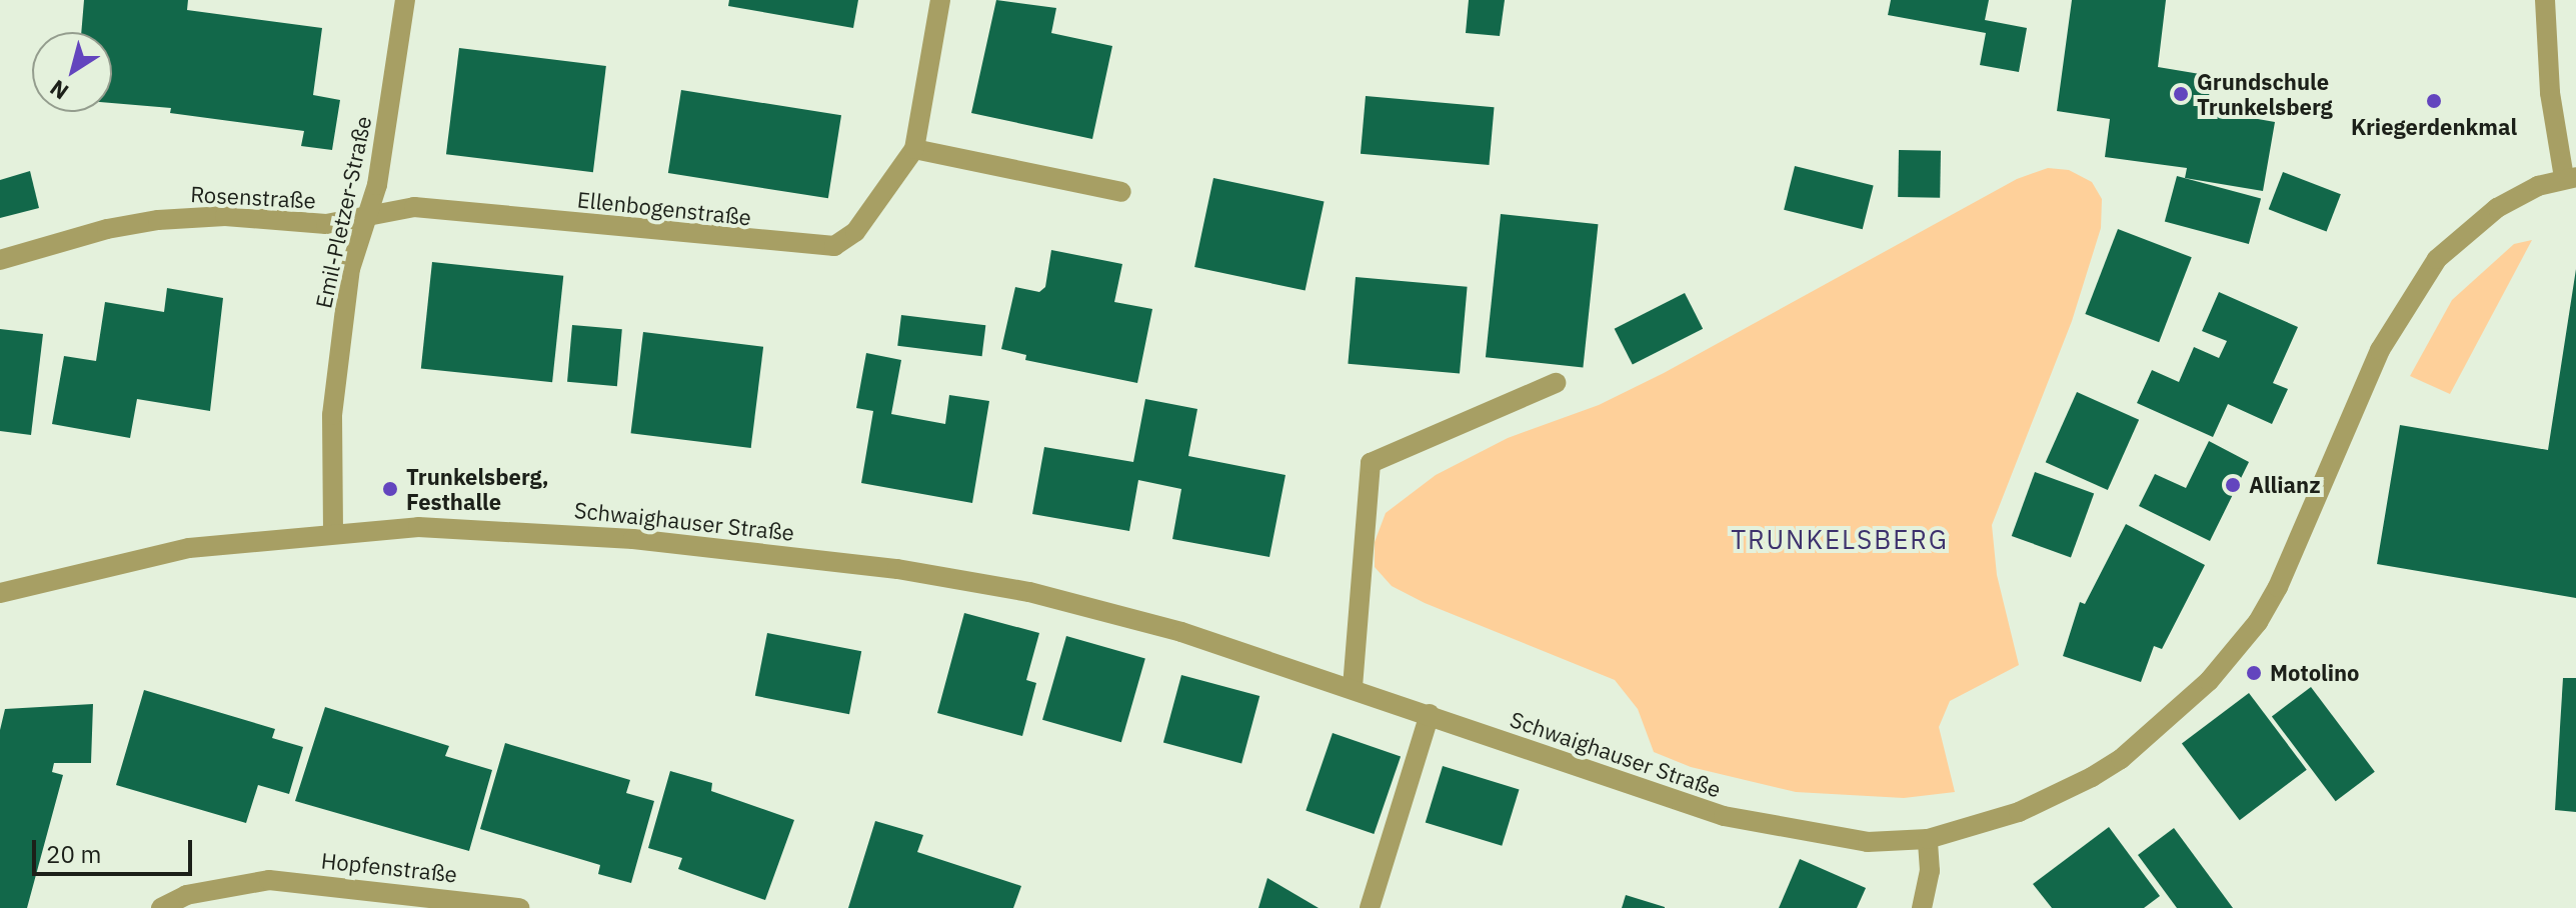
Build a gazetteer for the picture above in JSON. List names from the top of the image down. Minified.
{"streets":{"street":["Rosenstraße","Ellenbogenstraße","Emil-Pletzer-Straße","Schwaighauser Straße","Hopfenstraße"]},"crossings":[["Rosenstraße","Ellenbogenstraße"],["Rosenstraße","Emil-Pletzer-Straße"],["Ellenbogenstraße","Emil-Pletzer-Straße"],["Emil-Pletzer-Straße","Schwaighauser Straße"]],"districts":["TRUNKELSBERG"],"places":["Grundschule Trunkelsberg","Kriegerdenkmal","Allianz","Trunkelsberg, Festhalle","Motolino"],"scale_bar":"20 m","north":"bottom left"}
